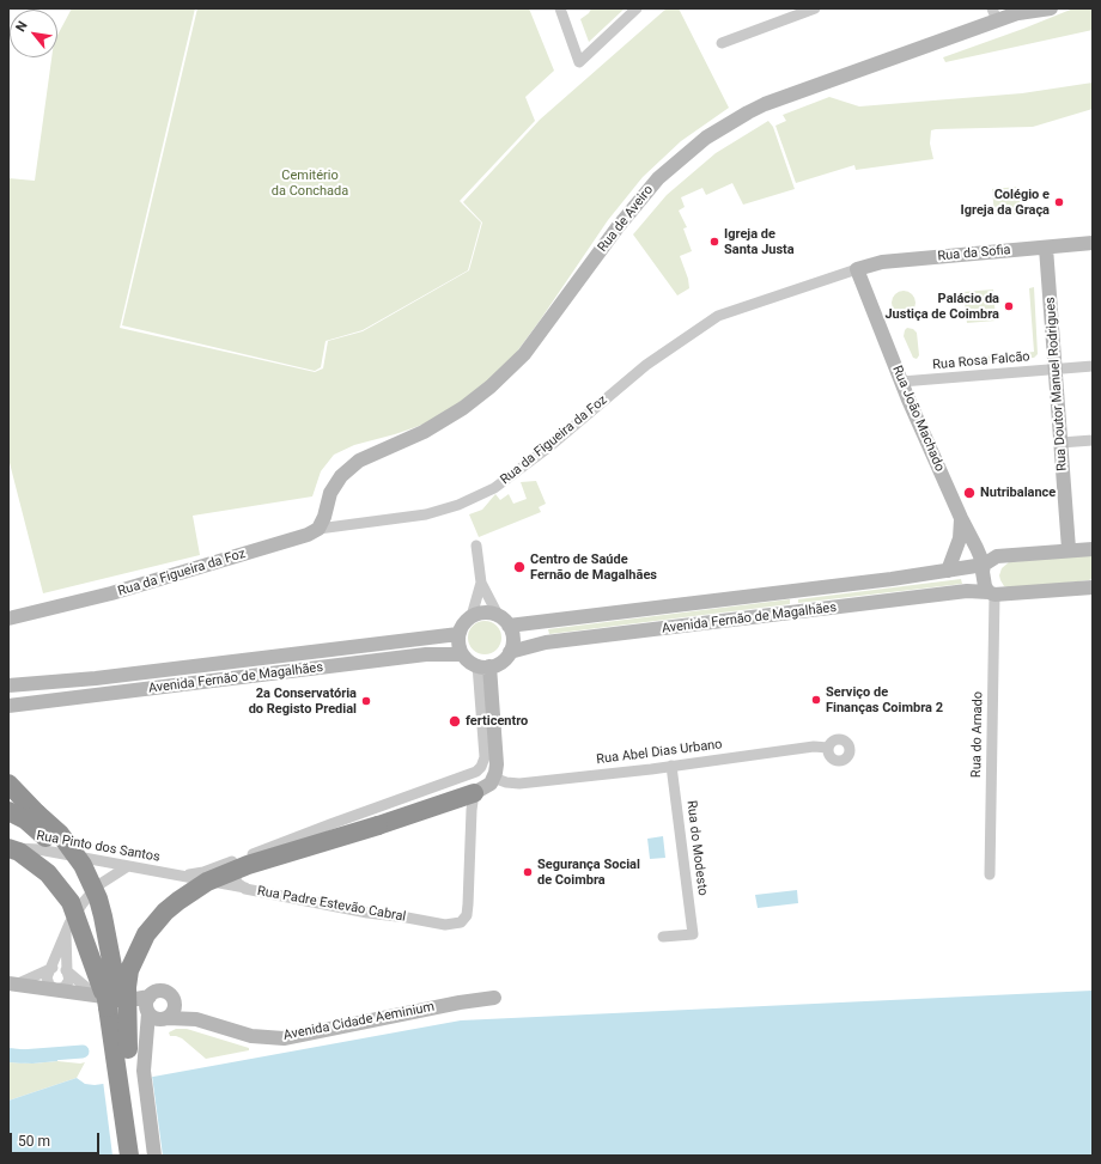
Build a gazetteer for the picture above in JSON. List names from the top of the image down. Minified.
{"streets":{"main road":["Rua de Aveiro","Rua da Sofia","Rua Doutor Manuel Rodrigues","Rua João Machado","Rua da Figueira da Foz","Avenida Fernão de Magalhães","Avenida Cidade Aeminium"],"street":["Rua Rosa Falcão","Rua do Arnado","Rua Abel Dias Urbano","Rua Pinto dos Santos","Rua do Modesto","Rua Padre Estevão Cabral"]},"crossings":[["Rua de Aveiro","Rua da Figueira da Foz"],["Rua da Sofia","Rua Doutor Manuel Rodrigues"],["Rua da Sofia","Rua João Machado"],["Rua da Sofia","Rua da Figueira da Foz"],["Rua Rosa Falcão","Rua Doutor Manuel Rodrigues"],["Rua Rosa Falcão","Rua João Machado"],["Rua Doutor Manuel Rodrigues","Avenida Fernão de Magalhães"],["Rua João Machado","Rua da Figueira da Foz"],["Rua João Machado","Avenida Fernão de Magalhães"],["Avenida Fernão de Magalhães","Rua do Arnado"],["Rua Abel Dias Urbano","Rua do Modesto"],["Rua Pinto dos Santos","Rua Padre Estevão Cabral"]],"parks":["Cemitério da Conchada"],"places":["Colégio e Igreja da Graça","Igreja de Santa Justa","Palácio da Justiça de Coimbra","Nutribalance","Centro de Saúde Fernão de Magalhães","Serviço de Finanças Coimbra 2","2a Conservatória do Registo Predial","ferticentro","Segurança Social de Coimbra"],"scale_bar":"50 m","north":"top left"}
